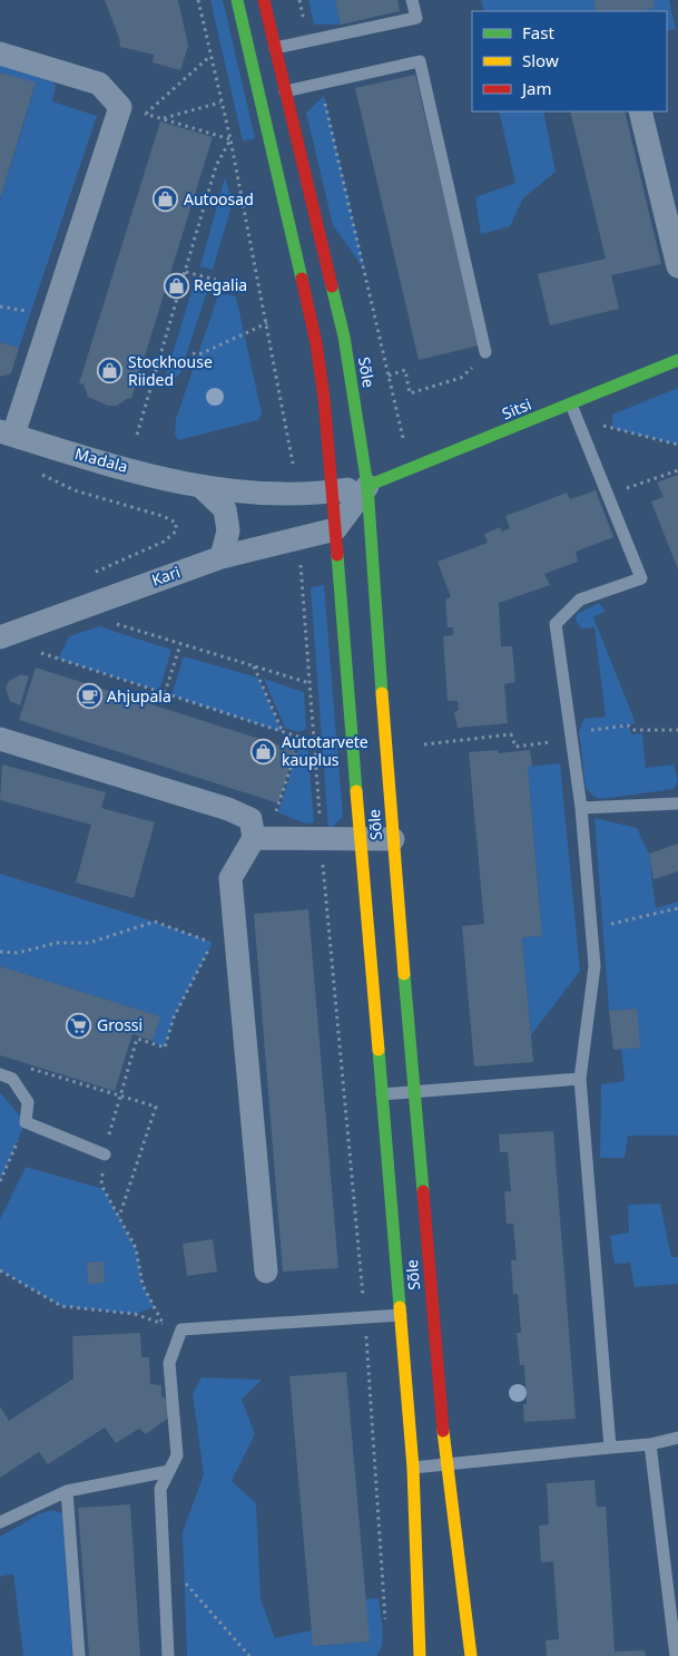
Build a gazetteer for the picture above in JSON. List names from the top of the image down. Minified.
{"streets":{"main road":["Sõle","Sitsi"],"street":["Madala","Kari"]},"crossings":[["Sõle","Sitsi"],["Sõle","Madala"],["Sõle","Kari"],["Sitsi","Madala"],["Madala","Kari"]],"places":{"shop":["Autoosad","Regalia","Stockhouse Riided","Autotarvete kauplus"],"cafe":["Ahjupala"],"supermarket":["Grossi"]},"legend":["Fast","Slow","Jam"]}
